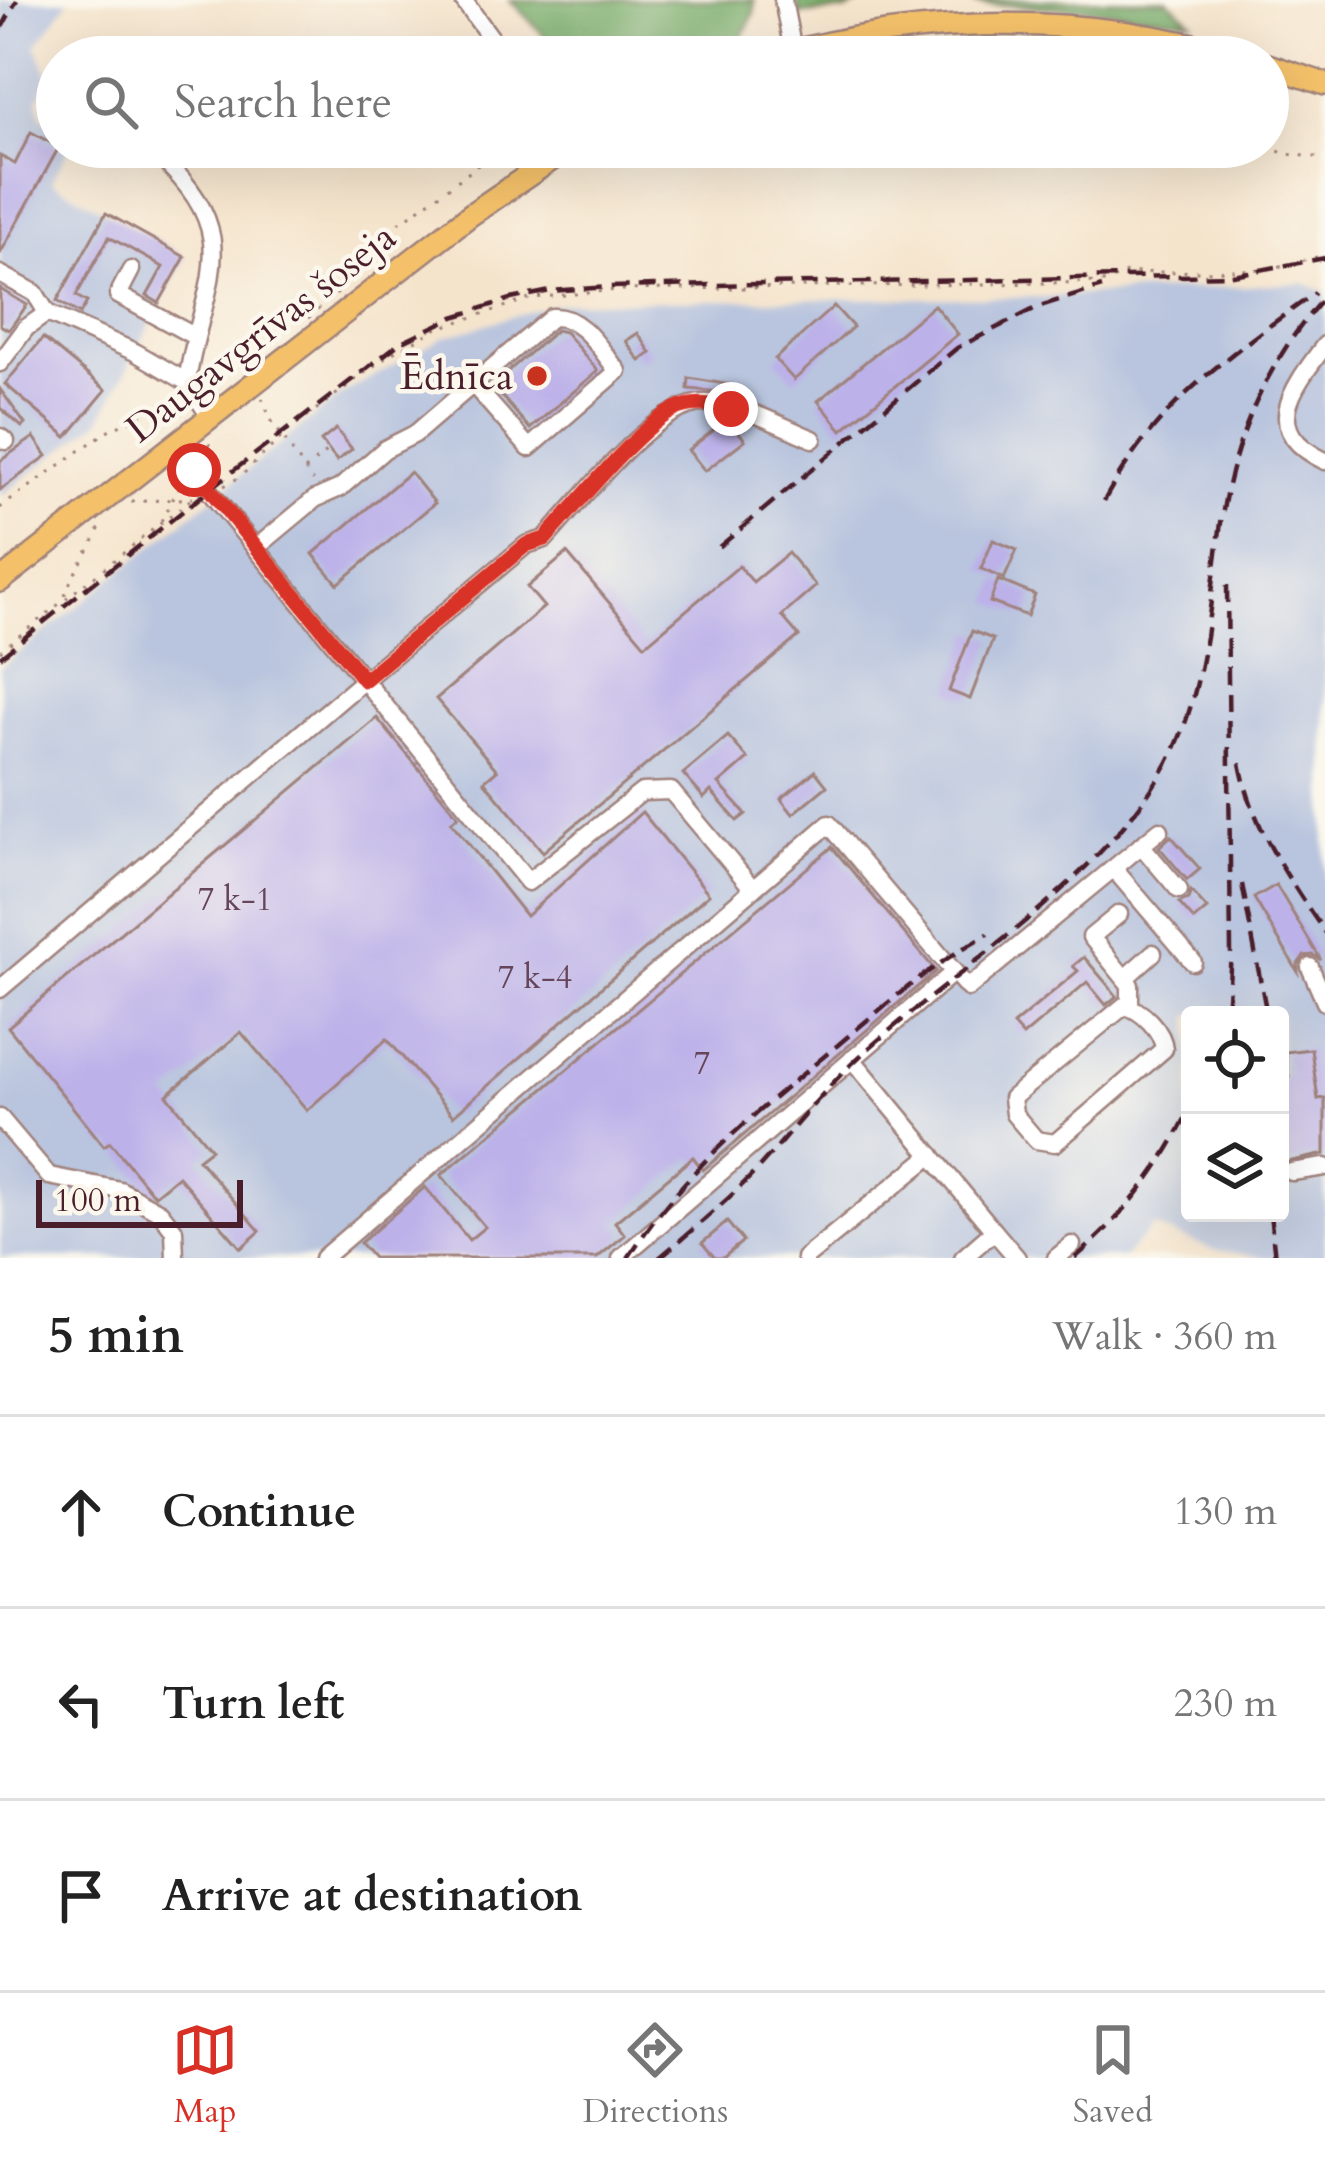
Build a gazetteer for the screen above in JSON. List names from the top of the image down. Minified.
{"streets":{"main road":["Daugavgrīvas šoseja"]},"places":["Ēdnīca"],"house_numbers":["7 k-1","7 k-4","7"],"scale_bar":"100 m","page":{"search":"Search here","scale":"100 m","heading":["5 min","Walk · 360 m"],"list":[["Continue","130 m"],["Turn left","230 m"],"Arrive at destination"],"nav":["Map","Directions","Saved"]}}
